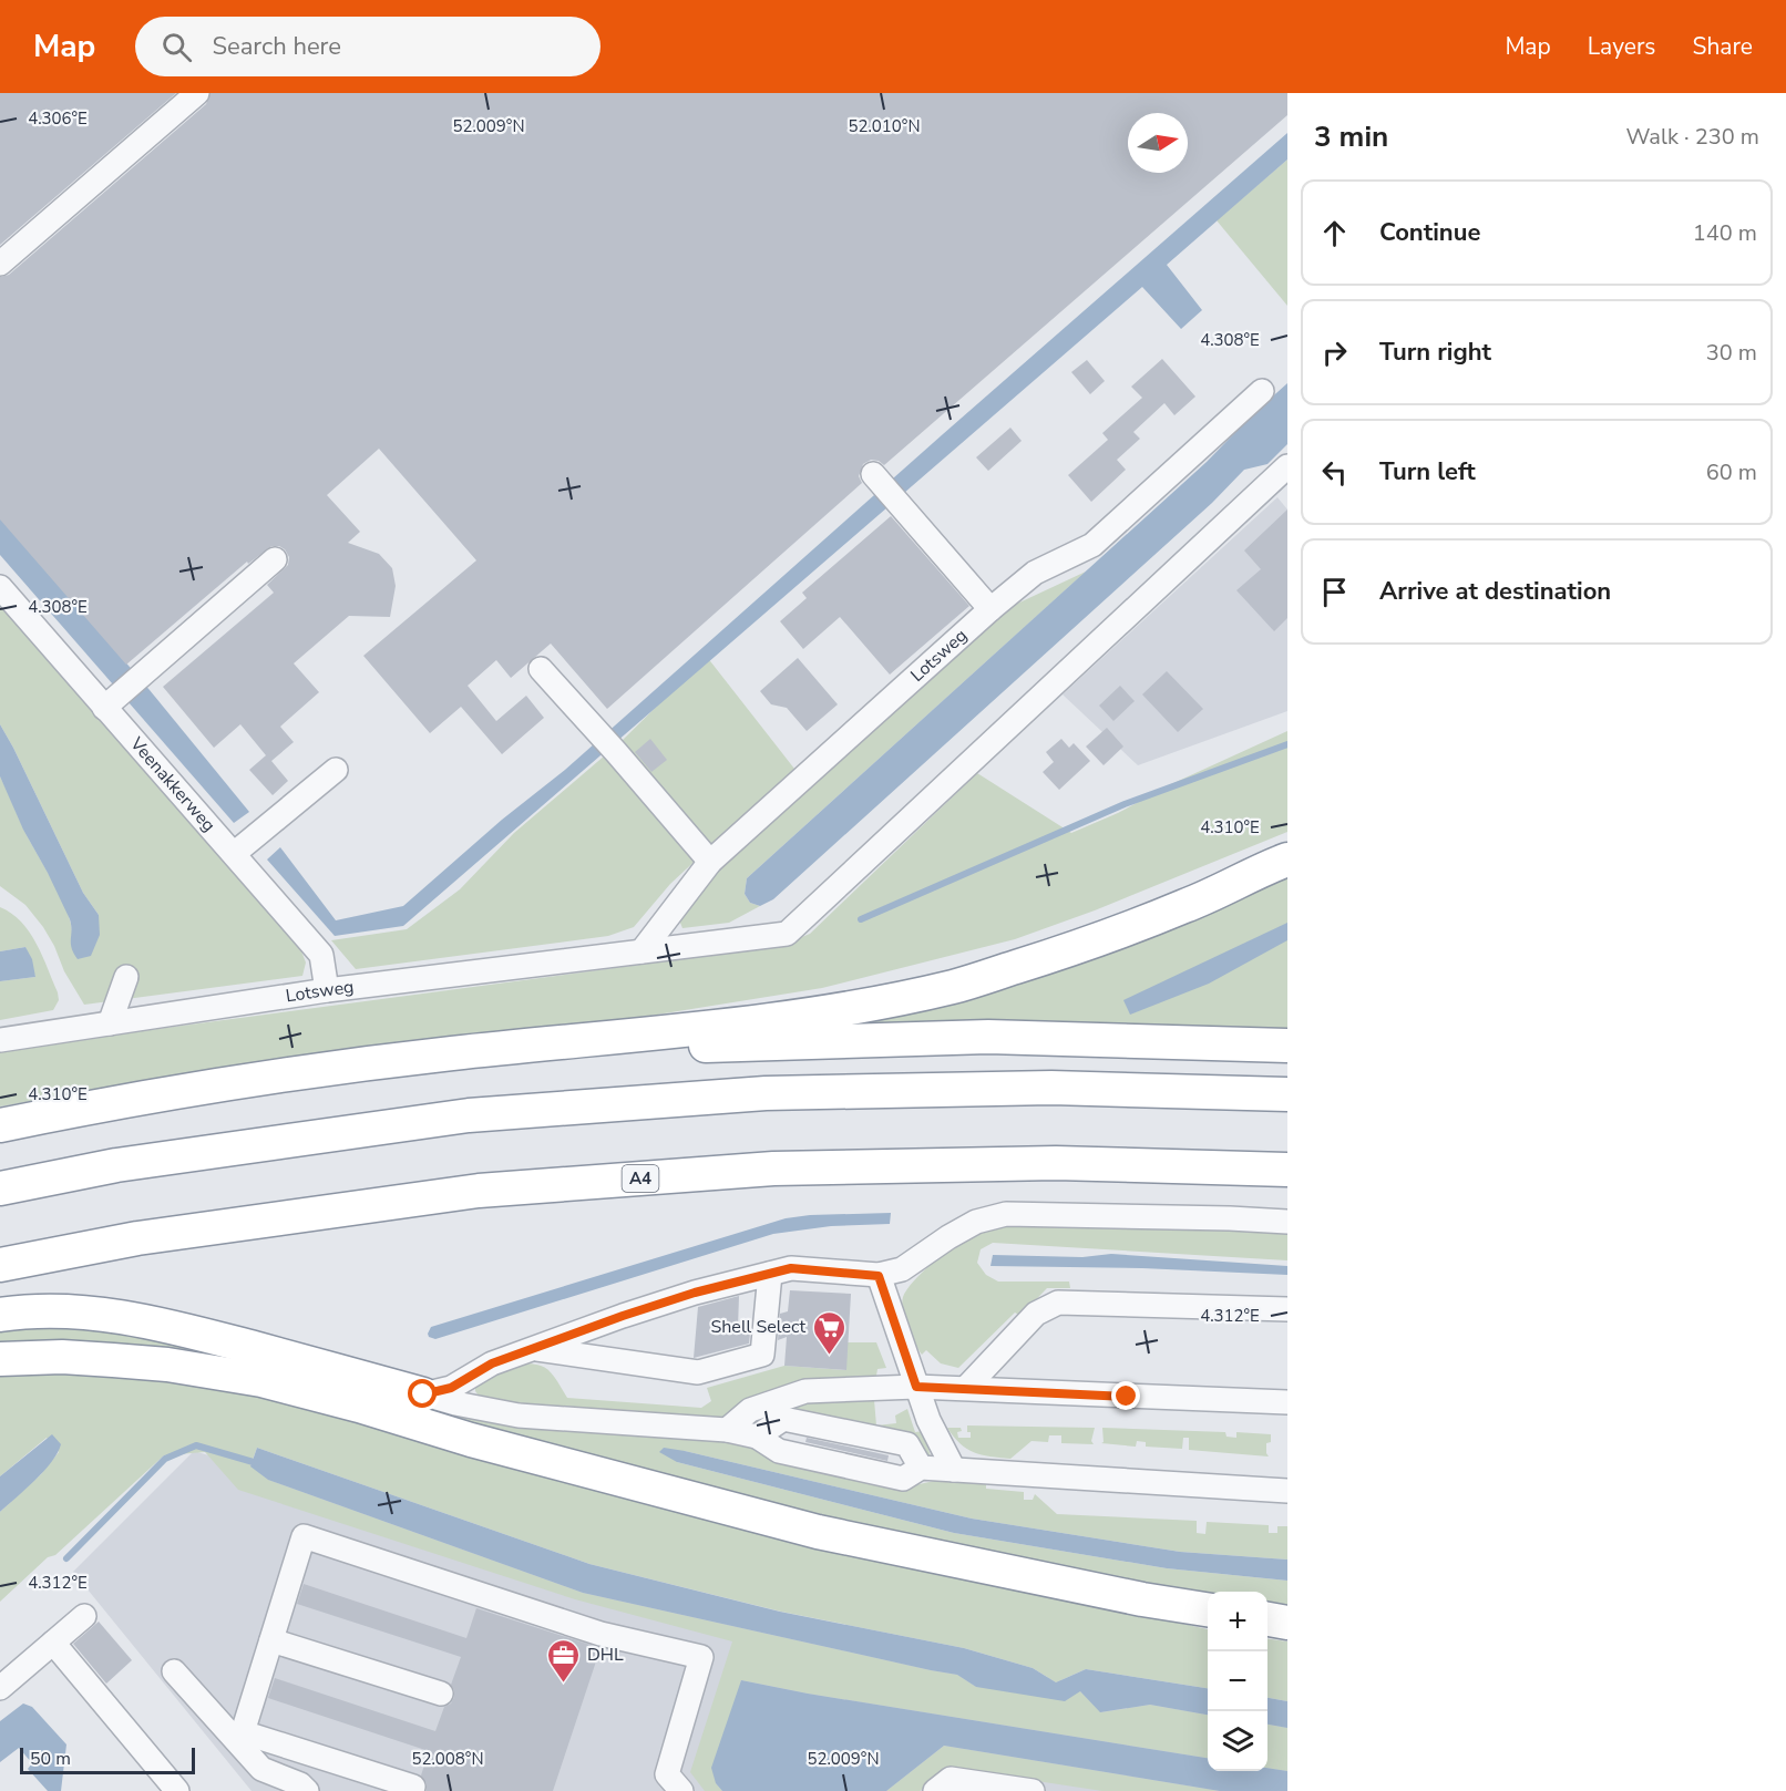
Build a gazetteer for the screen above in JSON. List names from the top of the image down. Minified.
{"streets":{"highway":["A4"],"street":["Lotsweg","Veenakkerweg"]},"crossings":[["Lotsweg","Veenakkerweg"]],"places":{"supermarket":["Shell Select"],"office":["DHL"]},"scale_bar":"50 m","north":"right","page":{"header":"Map","search":"Search here","nav":["Map","Layers","Share"],"heading":["3 min","Walk · 230 m"],"list":[["Continue","140 m"],["Turn right","30 m"],["Turn left","60 m"],"Arrive at destination"],"map_buttons":["+","−"],"scale":"50 m"},"coordinates":["4.306°E","52.009°N","52.010°N","4.308°E","4.310°E","4.312°E","52.008°N"]}
